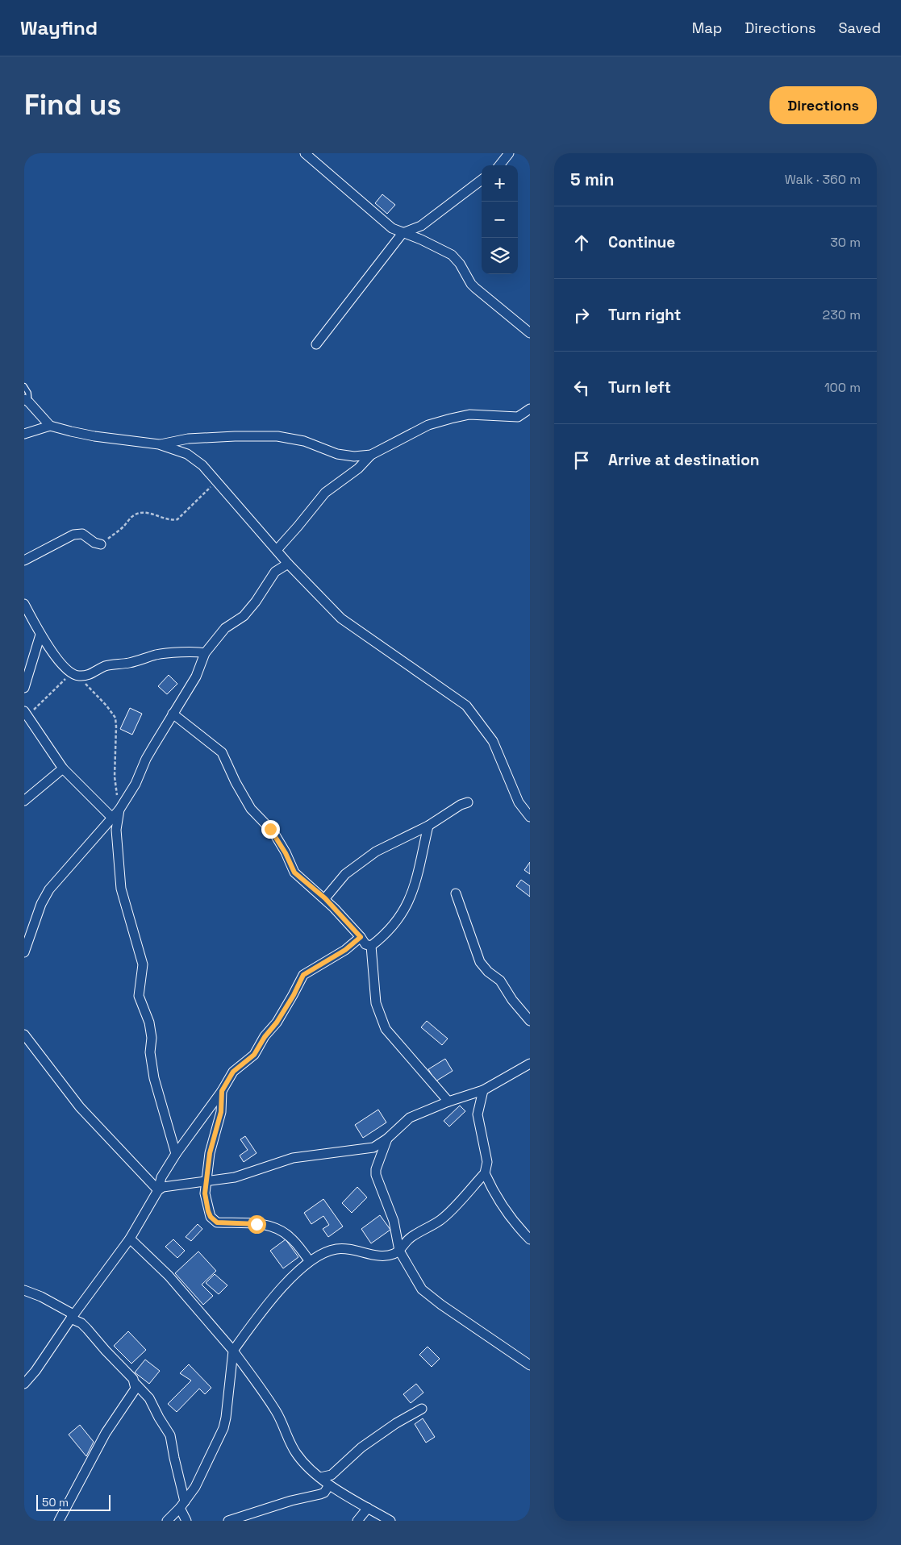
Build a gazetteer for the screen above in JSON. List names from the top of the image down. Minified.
{"scale_bar":"50 m","page":{"header":"Wayfind","nav":["Map","Directions","Saved"],"buttons":"Directions","title":"Find us","heading":["5 min","Walk · 360 m"],"map_buttons":["+","−"],"list":[["Continue","30 m"],["Turn right","230 m"],["Turn left","100 m"],"Arrive at destination"],"scale":"50 m"}}
